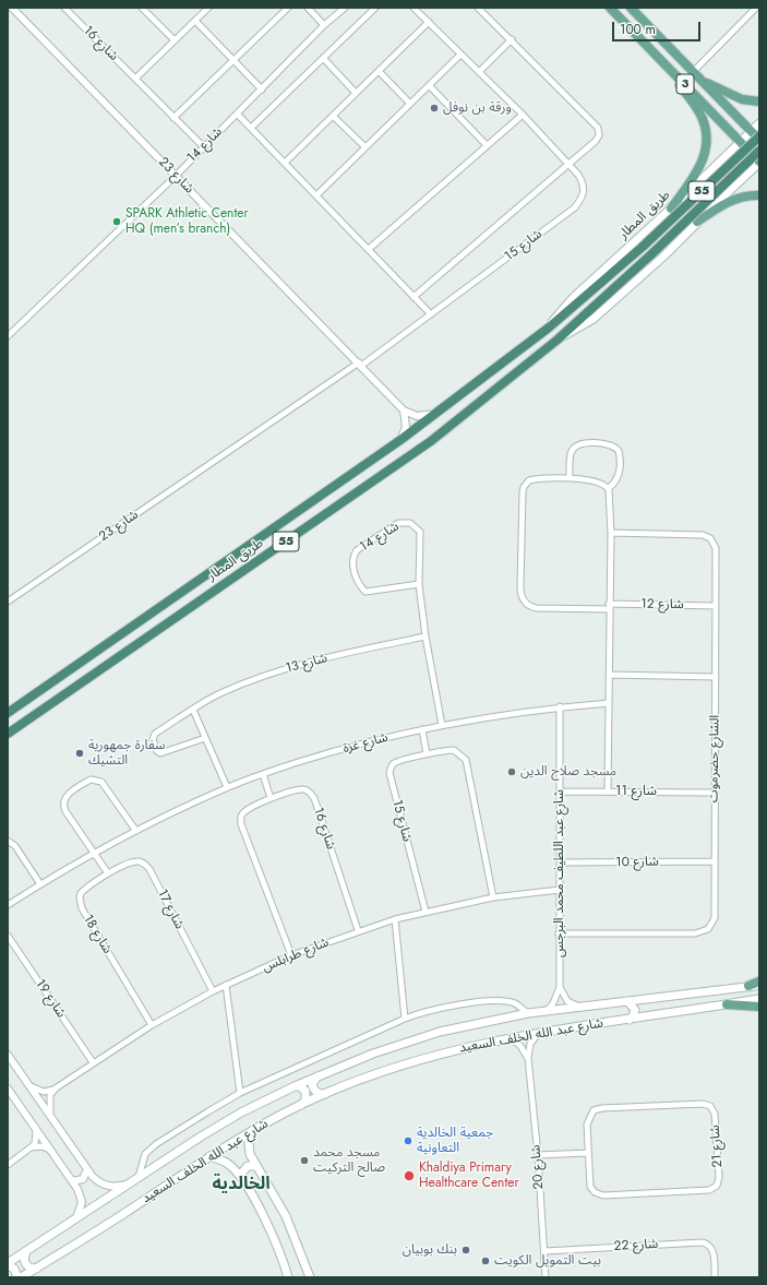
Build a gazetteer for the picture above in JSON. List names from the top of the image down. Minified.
{"streets":{"highway":["55","طريق المطار"],"main road":["3","شارع عبد الله الخلف السعيد"],"street":["شارع 16","شارع 14","شارع 23","شارع 15","شارع 12","شارع 13","شارع غزة","الشارع حضرموت","شارع 11","شارع 10","شارع عبد اللطيف محمد البرجس","شارع 17","شارع 18","شارع طرابلس","شارع 19","شارع 21","شارع 20","شارع 22"]},"crossings":[["شارع 16","شارع 14"],["شارع 16","شارع طرابلس"],["3","طريق المطار"],["شارع 14","شارع 23"],["شارع 14","شارع 13"],["شارع 14","شارع غزة"],["شارع 23","شارع 15"],["شارع 15","شارع طرابلس"],["شارع 12","الشارع حضرموت"],["شارع غزة","شارع عبد اللطيف محمد البرجس"],["الشارع حضرموت","شارع 11"],["الشارع حضرموت","شارع 10"],["الشارع حضرموت","شارع عبد اللطيف محمد البرجس"],["شارع 11","شارع عبد اللطيف محمد البرجس"],["شارع 10","شارع عبد اللطيف محمد البرجس"],["شارع عبد اللطيف محمد البرجس","شارع طرابلس"],["شارع عبد اللطيف محمد البرجس","شارع عبد الله الخلف السعيد"],["شارع 17","شارع 18"],["شارع 17","شارع طرابلس"],["شارع 18","شارع طرابلس"],["شارع طرابلس","شارع 19"],["شارع عبد الله الخلف السعيد","شارع 20"],["شارع 20","شارع 22"]],"districts":["الخالدية"],"places":["ورقة بن نوفل","SPARK Athletic Center HQ (men’s branch)","سفارة جمهورية التشيك","مسجد صلاح الدين","جمعية الخالدية التعاونية","مسجد محمد صالح التركيت","Khaldiya Primary Healthcare Center","بنك بوبيان","بيت التمويل الكويت"],"scale_bar":"100 m"}
